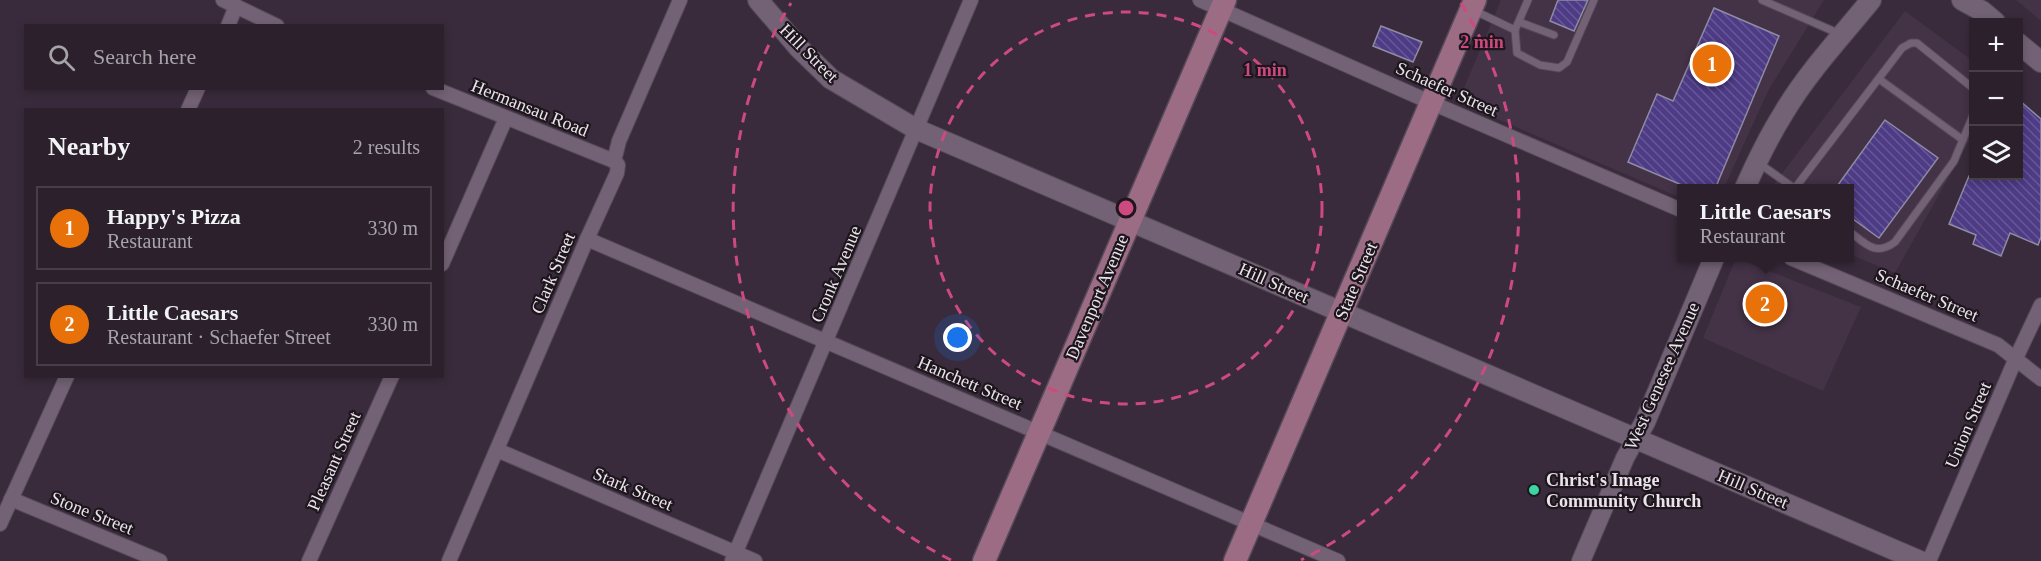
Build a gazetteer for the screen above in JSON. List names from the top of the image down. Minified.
{"streets":{"main road":["Hill Street","State Street","Davenport Avenue","West Genesee Avenue"],"street":["Schaefer Street","Hermansau Road","Clark Street","Cronk Avenue","Hanchett Street","Union Street","Pleasant Street","Stark Street","Stone Street"]},"crossings":[["Hill Street","Cronk Avenue"],["Hill Street","State Street"],["Hill Street","Davenport Avenue"],["Hill Street","West Genesee Avenue"],["Schaefer Street","State Street"],["Schaefer Street","Davenport Avenue"],["Schaefer Street","Union Street"],["Hermansau Road","Clark Street"],["Clark Street","Hanchett Street"],["Clark Street","Stark Street"],["Cronk Avenue","Hanchett Street"],["Cronk Avenue","Stark Street"],["State Street","Hanchett Street"],["Davenport Avenue","Hanchett Street"]],"places":["Christ's Image Community Church"],"page":{"map_buttons":["+","−"],"search":"Search here","pins":["1","2"],"heading":["Nearby","2 results"],"popup":["Little Caesars","Restaurant"],"list":[{"mark":"1","name":"Happy's Pizza","note":"Restaurant","value":"330 m"},{"mark":"2","name":"Little Caesars","note":"Restaurant · Schaefer Street","value":"330 m"}]},"rings":["2 min","1 min"]}
